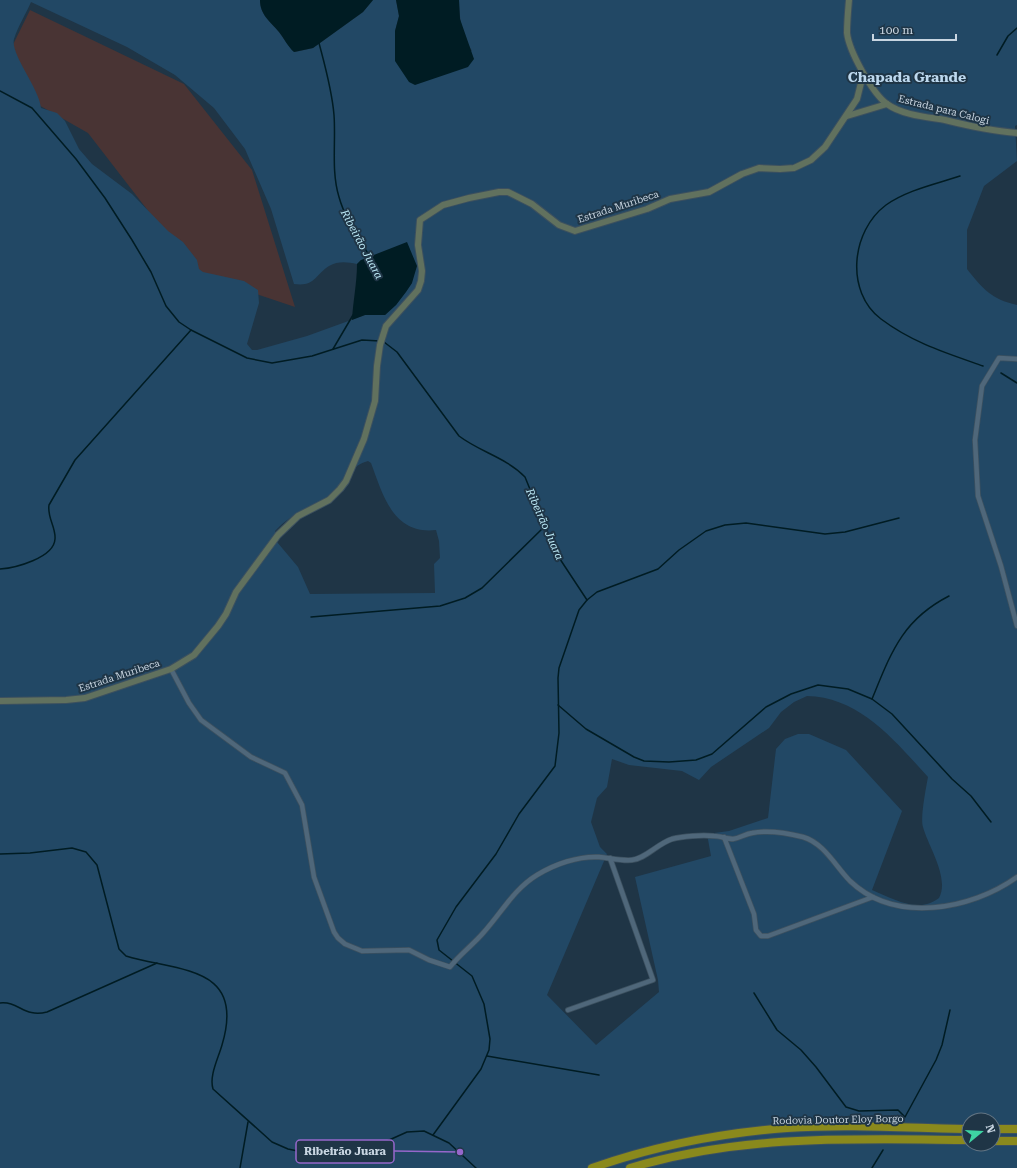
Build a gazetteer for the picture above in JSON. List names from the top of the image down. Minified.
{"streets":{"highway":["Rodovia Doutor Eloy Borgo"],"street":["Estrada para Calogi","Estrada Muribeca"]},"districts":["Chapada Grande"],"water":["Ribeirão Juara"],"places":["Ribeirão Juara"],"scale_bar":"100 m","north":"right"}
